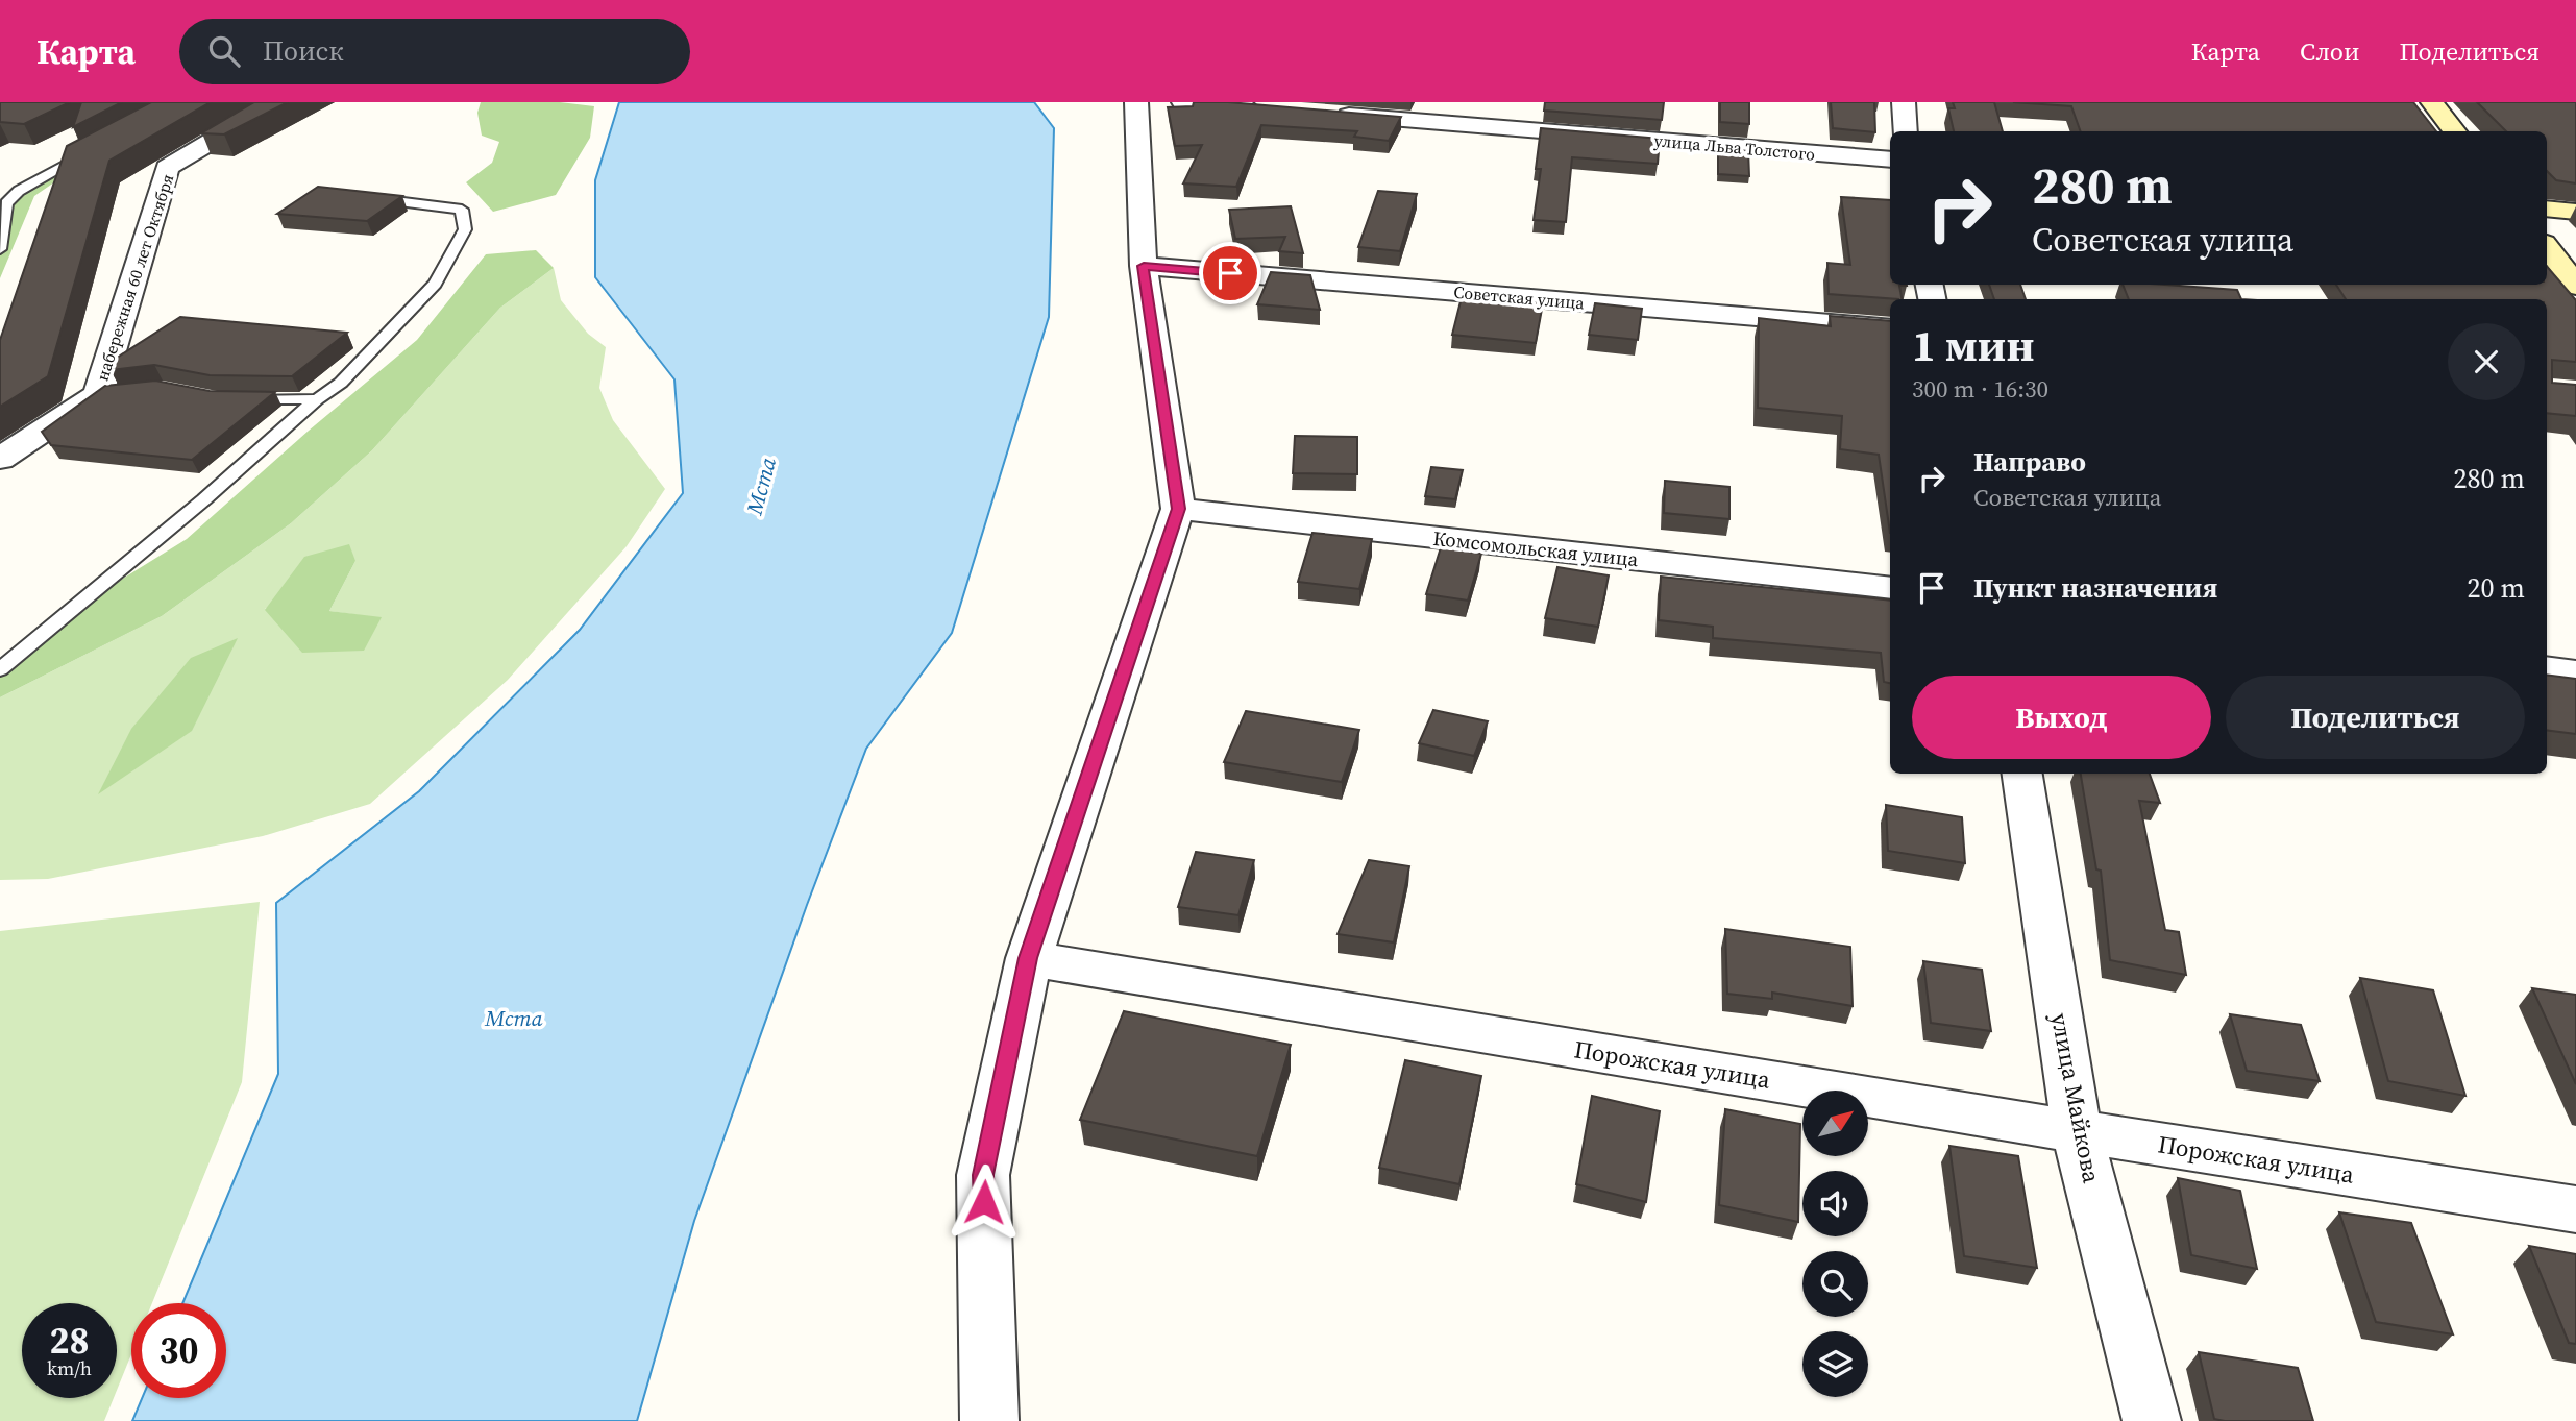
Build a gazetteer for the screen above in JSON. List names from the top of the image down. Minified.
{"streets":{"street":["улица Льва Толстого","набережная 60 лет Октября","Советская улица","Комсомольская улица","Порожская улица","улица Майкова"]},"crossings":[["Порожская улица","улица Майкова"]],"water":["Мста"],"north":"top right","page":{"header":"Карта","search":"Поиск","nav":["Карта","Слои","Поделиться"],"turn":["280 m","Советская улица"],"heading":["1 мин","300 m · 16:30"],"list":[{"name":"Направо","note":"Советская улица","value":"280 m"},{"name":"Пункт назначения","value":"20 m"}],"buttons":["Выход","Поделиться"],"speed":"28 km/h","limit":"30"}}
